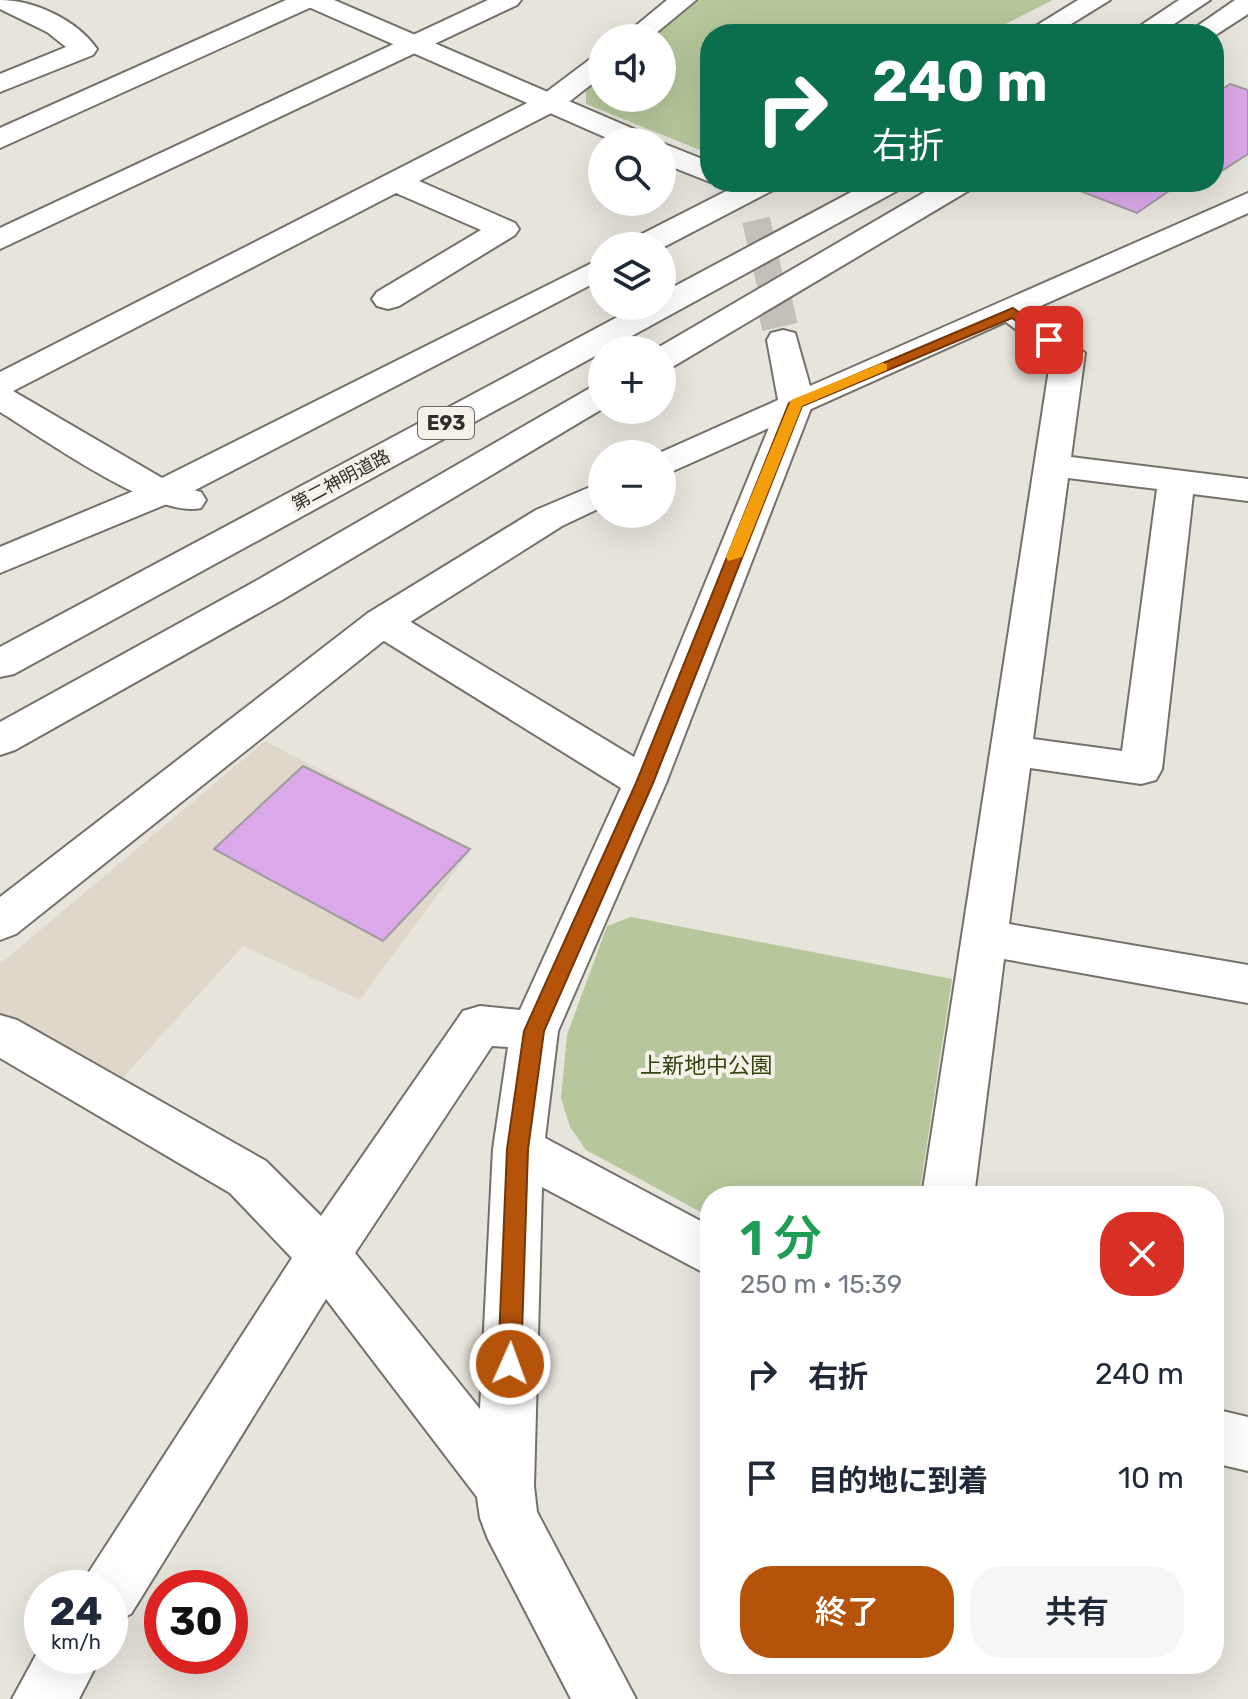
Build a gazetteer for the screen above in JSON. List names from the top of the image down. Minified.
{"streets":{"main road":["E93","第二神明道路"]},"parks":["上新地中公園"],"page":{"map_buttons":["+","−"],"turn":["240 m","右折"],"heading":["1 分","250 m · 15:39"],"list":[{"name":"右折","value":"240 m"},{"name":"目的地に到着","value":"10 m"}],"buttons":["終了","共有"],"speed":"24 km/h","limit":"30"}}
